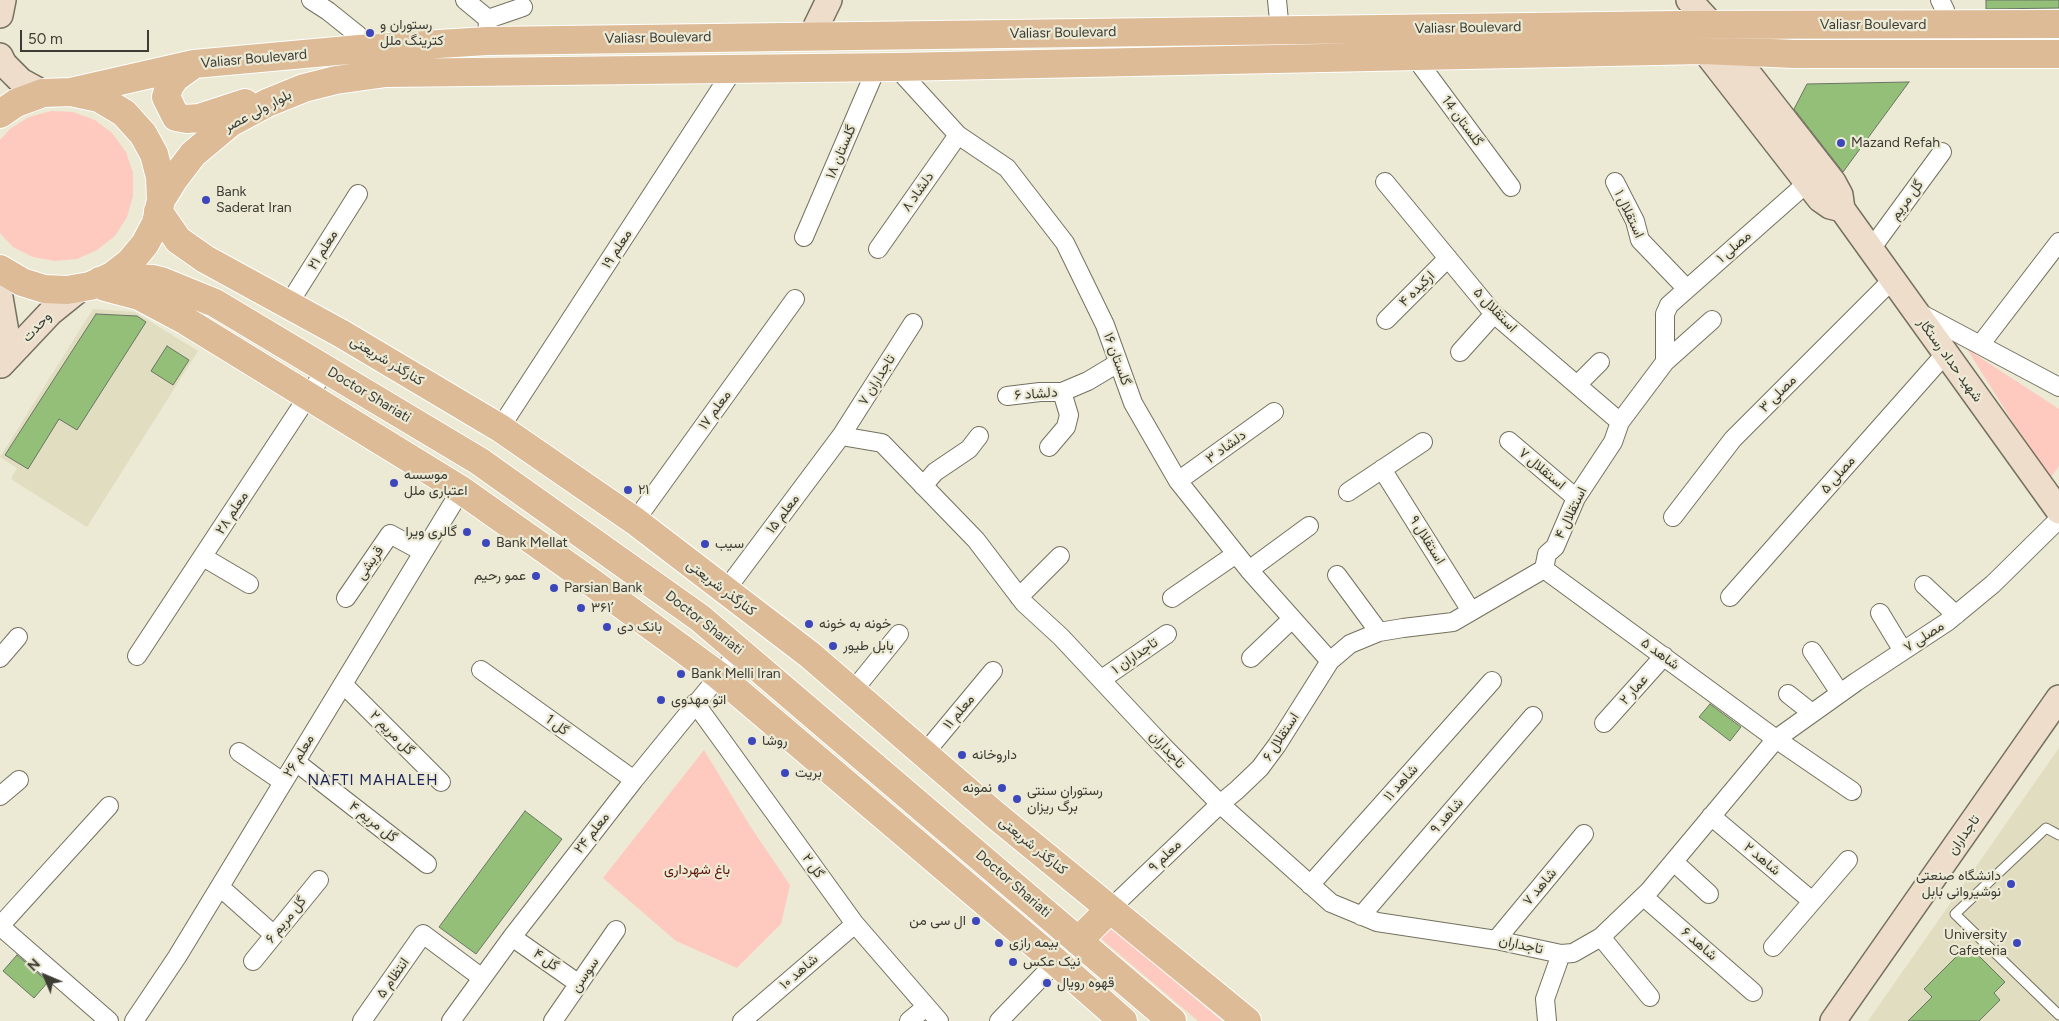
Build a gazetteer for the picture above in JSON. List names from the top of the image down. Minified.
{"streets":{"main road":["Valiasr Boulevard","بلوار ولی عصر","وحدت","شهید حداد رستگار","کنارگذر شریعتی","Doctor Shariati","تاجداران"],"street":["گلستان 14","گلستان ۱۸","دلشاد ۸","گل مریم","استقلال ۱","مصلی ۱","معلم ۱۹","معلم ۲۱","ارکیده ۴","استقلال ۵","گلستان ۱۶","تاجداران ۷","دلشاد ۶","مصلی ۳","معلم ۱۷","دلشاد ۳","استقلال ۷","مصلی ۵","معلم ۲۸","استقلال ۴","معلم ۱۵","استقلال ۹","قریشی","مصلی ۷","شاهد ۵","تاجداران ۱","عمار ۲","معلم ۱۱","گل 1","گل مریم ۲","استقلال ۶","معلم ۲۶","شاهد ۱۱","شاهد ۹","گل مریم ۴","معلم ۲۴","معلم ۹","شاهد ۲","گل ۲","شاهد ۷","گل مریم ۶","شاهد ۶","گل ۴","شاهد ۱۰","سوسن","انتظام ۵"]},"crossings":[["Valiasr Boulevard","بلوار ولی عصر"],["Valiasr Boulevard","گلستان 14"],["Valiasr Boulevard","گلستان ۱۸"],["Valiasr Boulevard","معلم ۱۹"],["Valiasr Boulevard","گلستان ۱۶"],["Valiasr Boulevard","شهید حداد رستگار"],["بلوار ولی عصر","معلم ۱۹"],["بلوار ولی عصر","کنارگذر شریعتی"],["گلستان ۱۸","گلستان ۱۶"],["دلشاد ۸","گلستان ۱۶"],["گل مریم","شهید حداد رستگار"],["استقلال ۱","مصلی ۱"],["مصلی ۱","استقلال ۴"],["معلم ۱۹","کنارگذر شریعتی"],["معلم ۲۱","کنارگذر شریعتی"],["ارکیده ۴","استقلال ۵"],["استقلال ۵","استقلال ۴"],["گلستان ۱۶","دلشاد ۶"],["گلستان ۱۶","دلشاد ۳"],["گلستان ۱۶","استقلال ۶"],["شهید حداد رستگار","مصلی ۳"],["شهید حداد رستگار","مصلی ۵"],["کنارگذر شریعتی","معلم ۱۷"],["کنارگذر شریعتی","معلم ۱۵"],["کنارگذر شریعتی","معلم ۱۱"],["کنارگذر شریعتی","معلم ۹"],["تاجداران ۷","معلم ۱۵"],["تاجداران ۷","تاجداران"],["Doctor Shariati","معلم ۲۸"],["Doctor Shariati","معلم ۲۴"],["استقلال ۷","استقلال ۴"],["استقلال ۴","شاهد ۵"],["معلم ۱۵","تاجداران"],["قریشی","معلم ۲۶"],["مصلی ۷","شاهد ۵"],["مصلی ۷","تاجداران"],["مصلی ۷","شاهد ۲"],["مصلی ۷","شاهد ۶"],["شاهد ۵","عمار ۲"],["تاجداران ۱","تاجداران"],["گل 1","معلم ۲۴"],["گل مریم ۲","معلم ۲۶"],["استقلال ۶","تاجداران"],["استقلال ۶","معلم ۹"],["تاجداران","شاهد ۱۱"],["تاجداران","شاهد ۹"],["تاجداران","معلم ۹"],["تاجداران","شاهد ۷"],["معلم ۲۶","گل مریم ۴"],["معلم ۲۴","گل ۲"],["معلم ۲۴","گل ۴"],["معلم ۲۴","انتظام ۵"],["گل ۲","شاهد ۱۰"],["گل ۴","سوسن"]],"districts":["NAFTI MAHALEH"],"parks":["باغ شهرداری"],"places":["رستوران و کترینگ ملل","Mazand Refah","Bank Saderat Iran","موسسه اعتباری ملل","۲۱","گالری ویرا","Bank Mellat","سیب","عمو رحیم","Parsian Bank","۳۶۱’","خونه به خونه","بانک دی","بابل طیور","Bank Melli Iran","اتو مهدوی","روشا","داروخانه","بریت","نمونه","رستوران سنتی برگ ریزان","دانشگاه صنعتی نوشیروانی بابل","ال سی من","بیمه رازی","University Cafeteria","نیک عکس","قهوه رویال"],"scale_bar":"50 m","north":"top left"}
